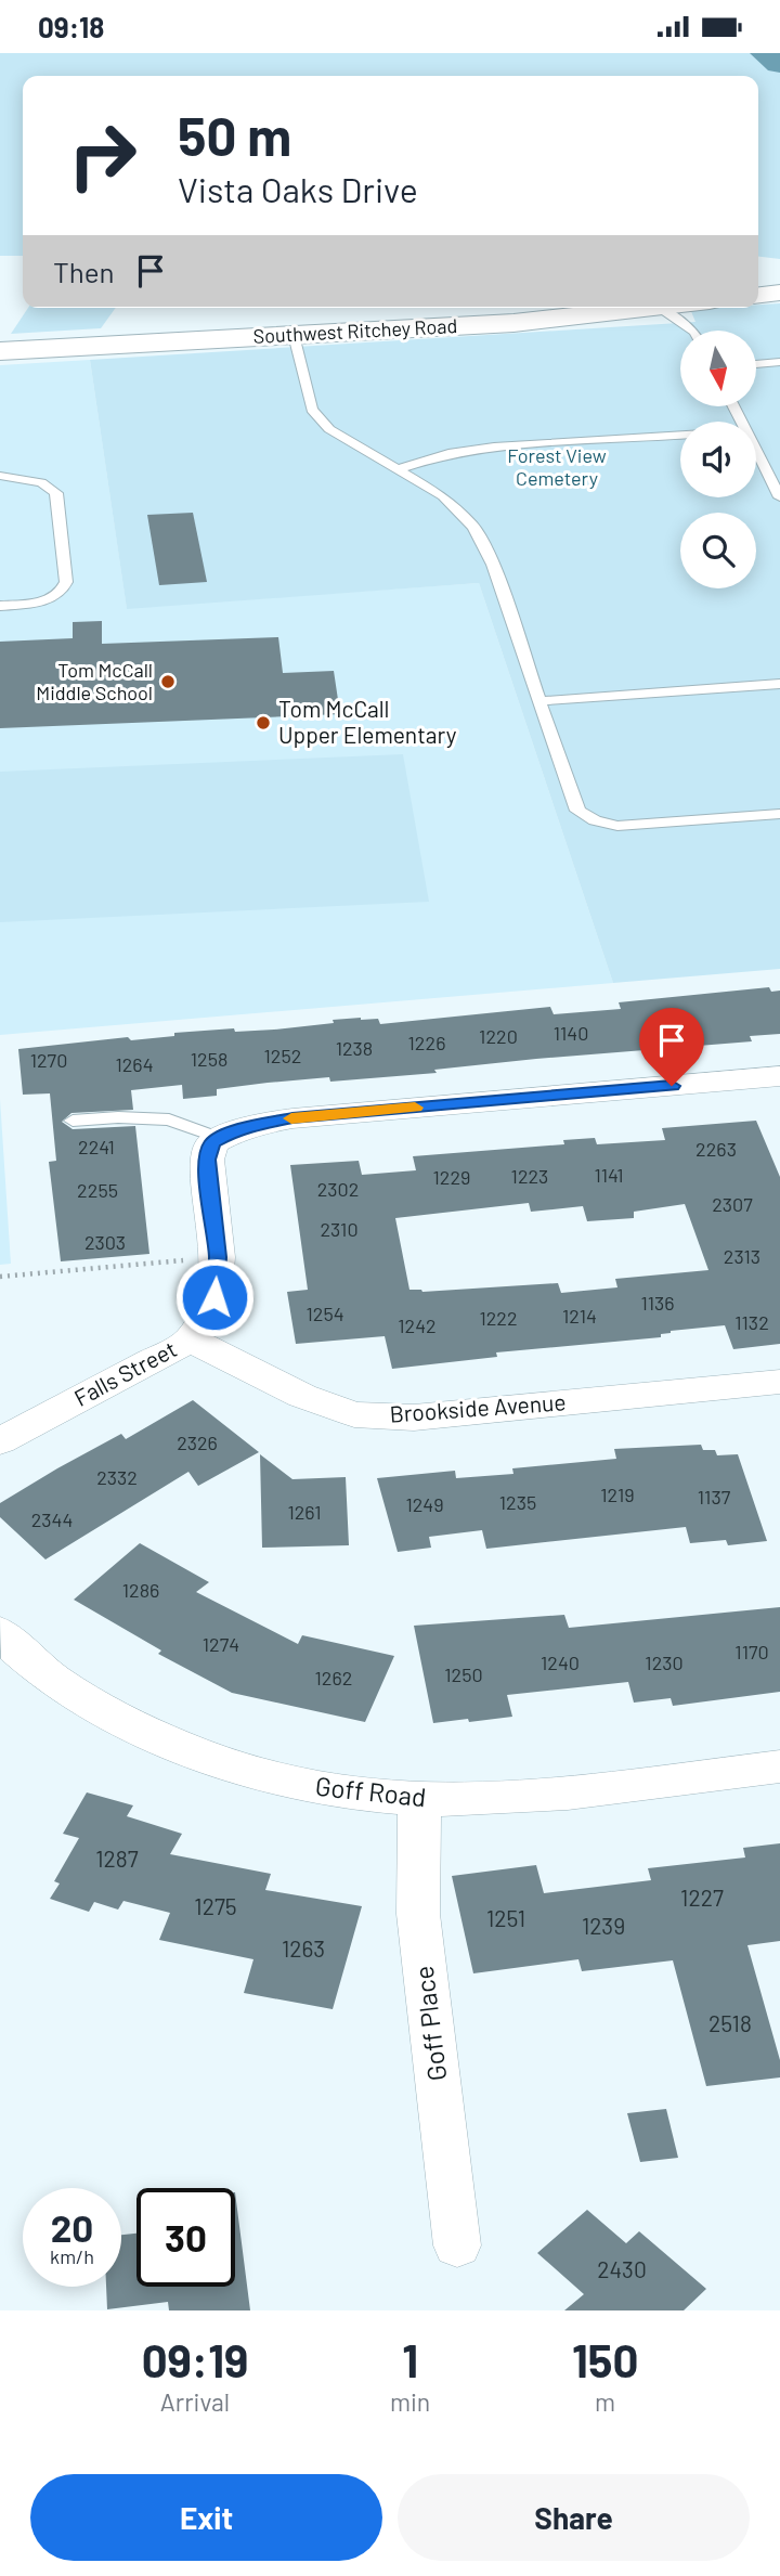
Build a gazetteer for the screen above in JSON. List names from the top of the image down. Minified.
{"streets":{"street":["Southwest Ritchey Road","Falls Street","Brookside Avenue","Goff Road","Goff Place"]},"crossings":[["Falls Street","Brookside Avenue"],["Goff Road","Goff Place"]],"parks":["Forest View Cemetery"],"places":["Tom McCall Middle School","Tom McCall Upper Elementary"],"house_numbers":["1140","1220","1226","1238","1252","1258","1270","1264","2241","2263","1141","1223","1229","2302","2255","2307","2310","2303","2313","1136","1254","1214","1222","1132","1242","2326","2332","1219","1137","1235","1249","1261","2344","1286","1274","1170","1240","1230","1250","1262","1287","1227","1275","1251","1239","1263","2518","2430"],"north":"bottom","page":{"status":"09:18","turn":["50 m","Vista Oaks Drive"],"then":"Then","speed":"20 km/h","limit":"30","eta":["09:19","Arrival","1","min","150","m"],"buttons":["Exit","Share"]}}
